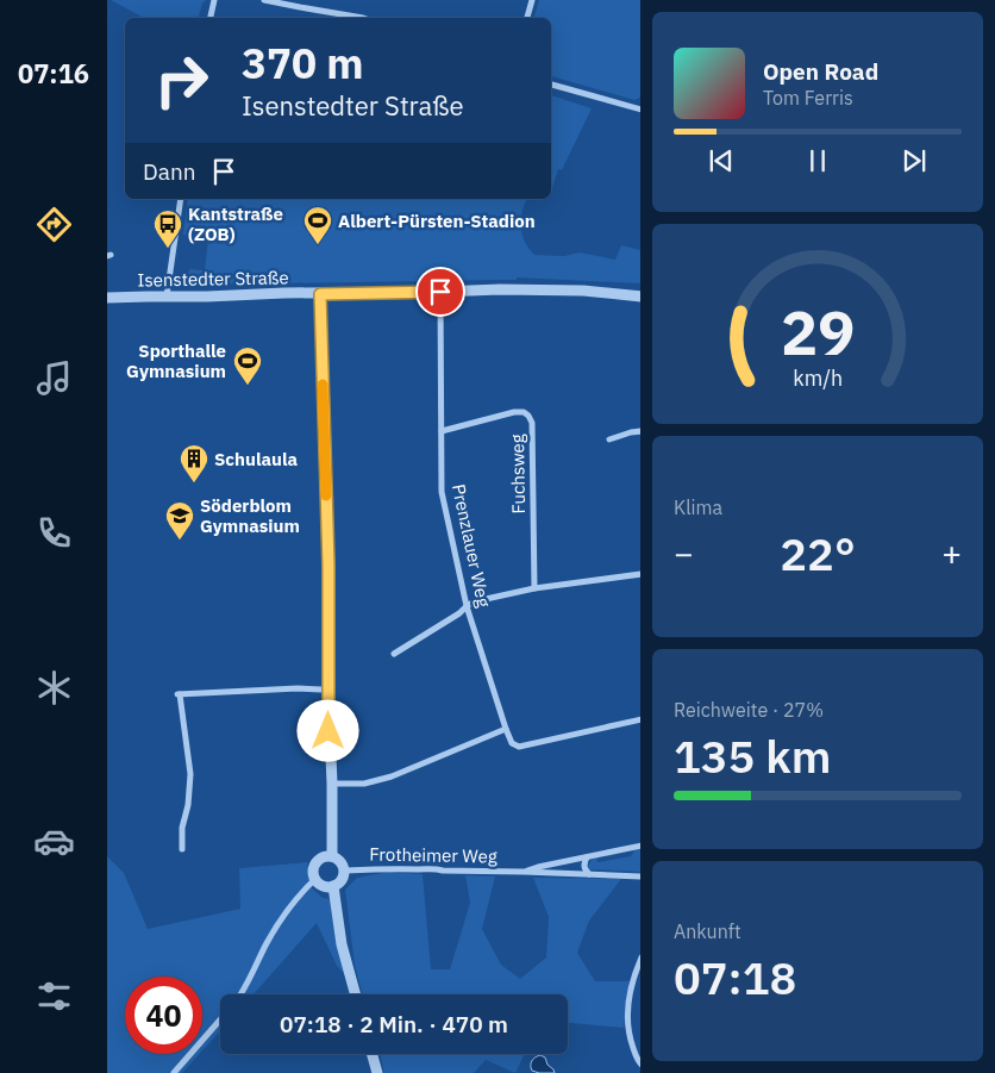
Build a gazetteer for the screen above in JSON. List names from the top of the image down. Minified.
{"streets":{"street":["Isenstedter Straße","Fuchsweg","Prenzlauer Weg","Frotheimer Weg"]},"crossings":[["Isenstedter Straße","Prenzlauer Weg"],["Fuchsweg","Prenzlauer Weg"]],"places":{"sports":["Albert-Pürsten-Stadion","Sporthalle Gymnasium"],"bus stop":["Kantstraße (ZOB)"],"building":["Schulaula"],"school or university":["Söderblom Gymnasium"]},"page":{"tabs":"07:16","turn":["370 m","Isenstedter Straße"],"song":["Open Road","Tom Ferris"],"then":"Dann","tile":["Klima",["Reichweite · 27%","135 km"],["Ankunft","07:18"]],"heat":["−","22°","+"],"limit":"40","trip":"07:18 · 2 Min. · 470 m","gauge":["29","km/h"]}}
